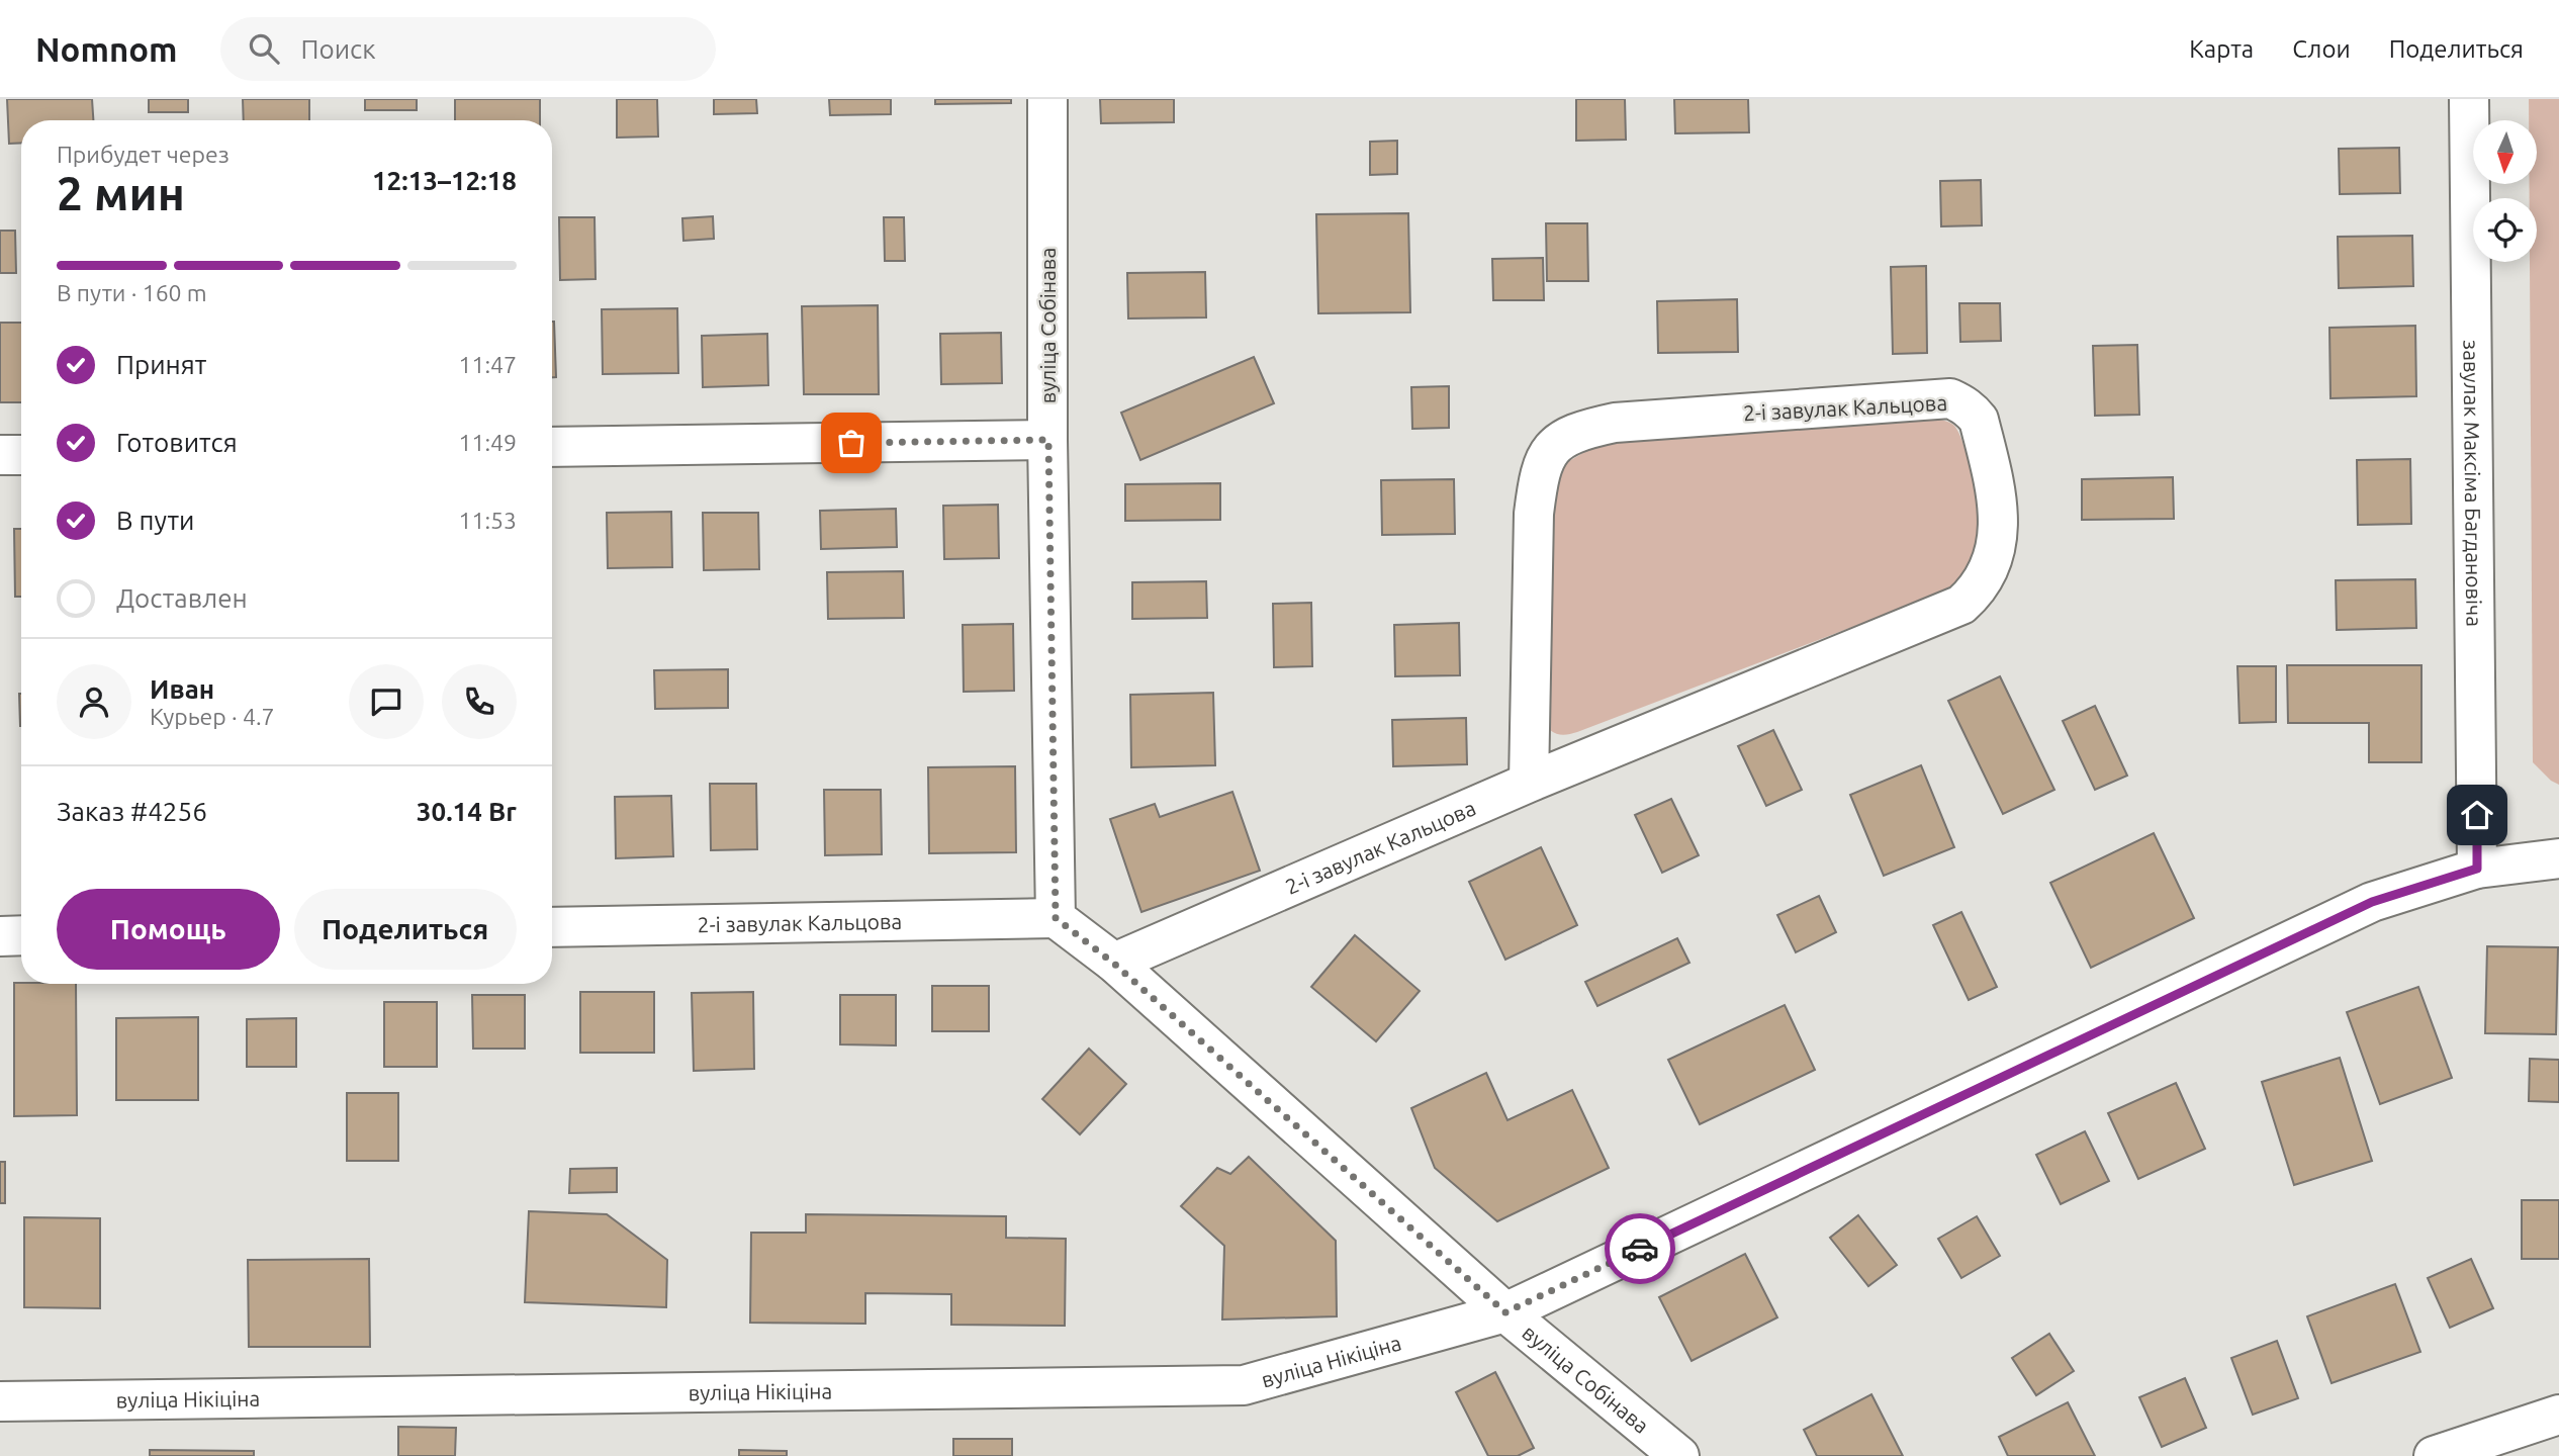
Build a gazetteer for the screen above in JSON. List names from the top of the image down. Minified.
{"streets":{"street":["вуліца Собінава","2-і завулак Кальцова","завулак Максіма Багдановіча","вуліца Нікіціна"]},"crossings":[["вуліца Собінава","2-і завулак Кальцова"],["вуліца Собінава","вуліца Нікіціна"],["завулак Максіма Багдановіча","вуліца Нікіціна"]],"north":"bottom","page":{"header":"Nomnom","search":"Поиск","nav":["Карта","Слои","Поделиться"],"heading":["2 мин","Прибудет через","12:13–12:18"],"panel":["Иван","Курьер · 4.7","Заказ #4256","30.14 Br"],"bar":"В пути · 160 m","list":[["Принят","11:47"],["Готовится","11:49"],["В пути","11:53"],"Доставлен"],"buttons":["Помощь","Поделиться"]}}
